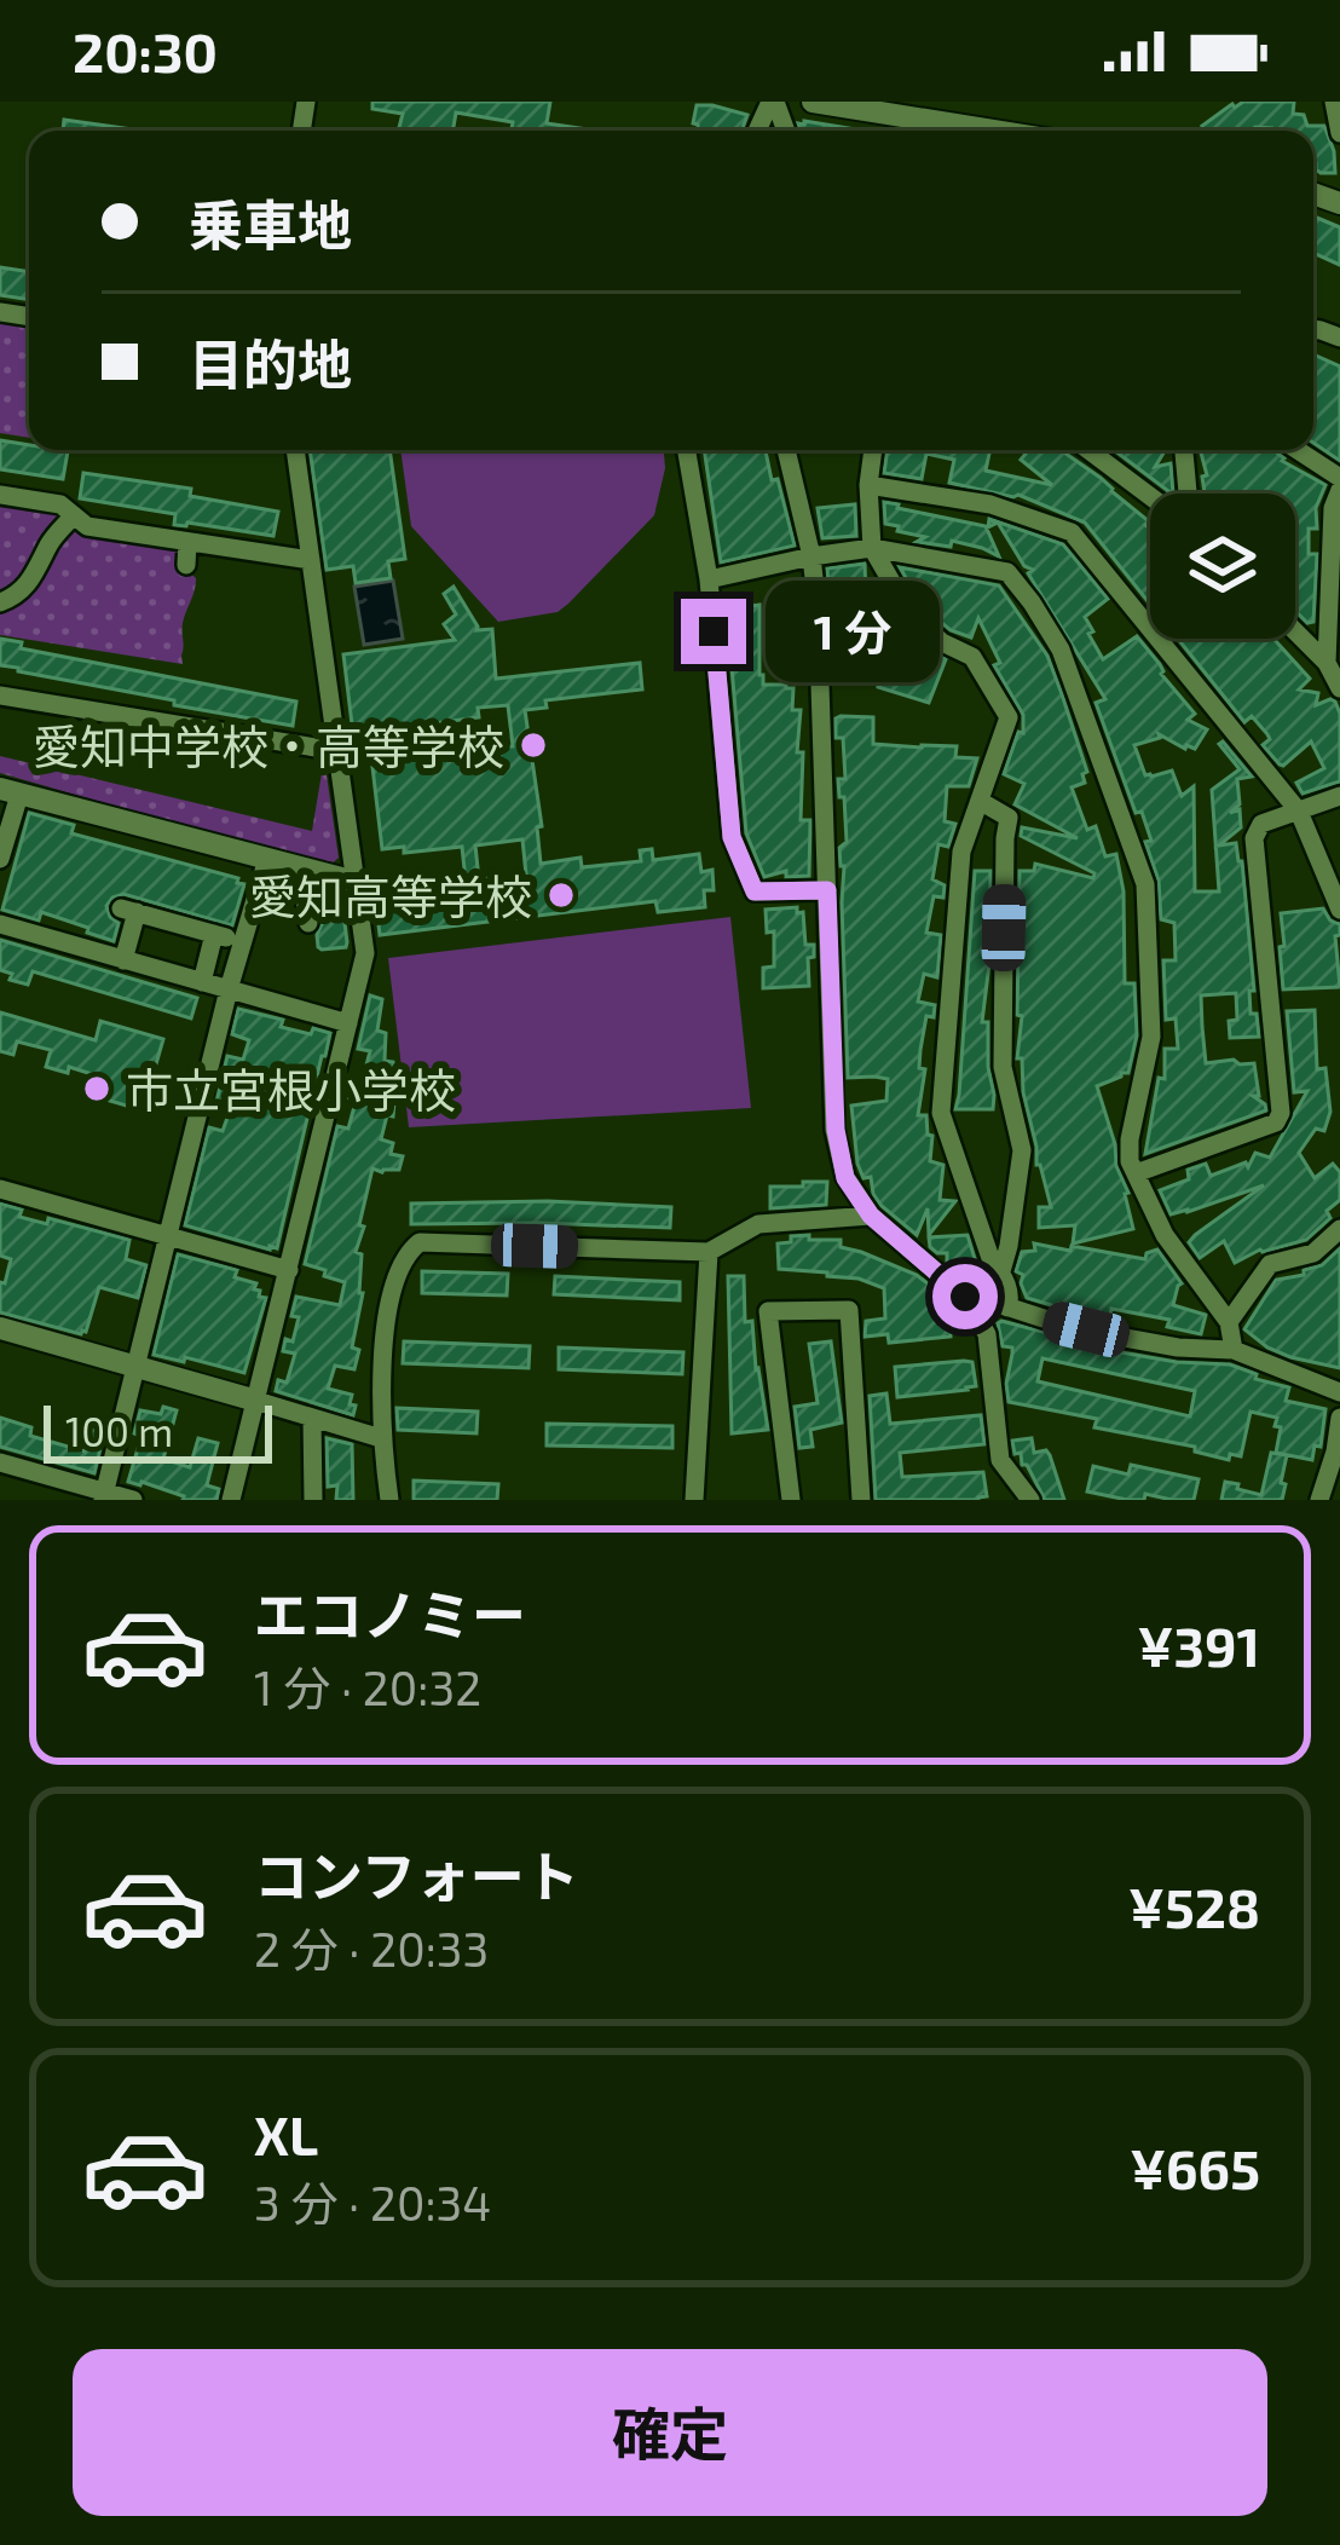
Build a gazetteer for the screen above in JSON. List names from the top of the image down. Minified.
{"places":["愛知中学校・高等学校","愛知高等学校","市立宮根小学校"],"scale_bar":"100 m","page":{"status":"20:30","banner":["乗車地","目的地"],"bubble":"1 分","scale":"100 m","list":[{"name":"エコノミー","note":"1 分 · 20:32","value":"¥391"},{"name":"コンフォート","note":"2 分 · 20:33","value":"¥528"},{"name":"XL","note":"3 分 · 20:34","value":"¥665"}],"buttons":"確定"}}
